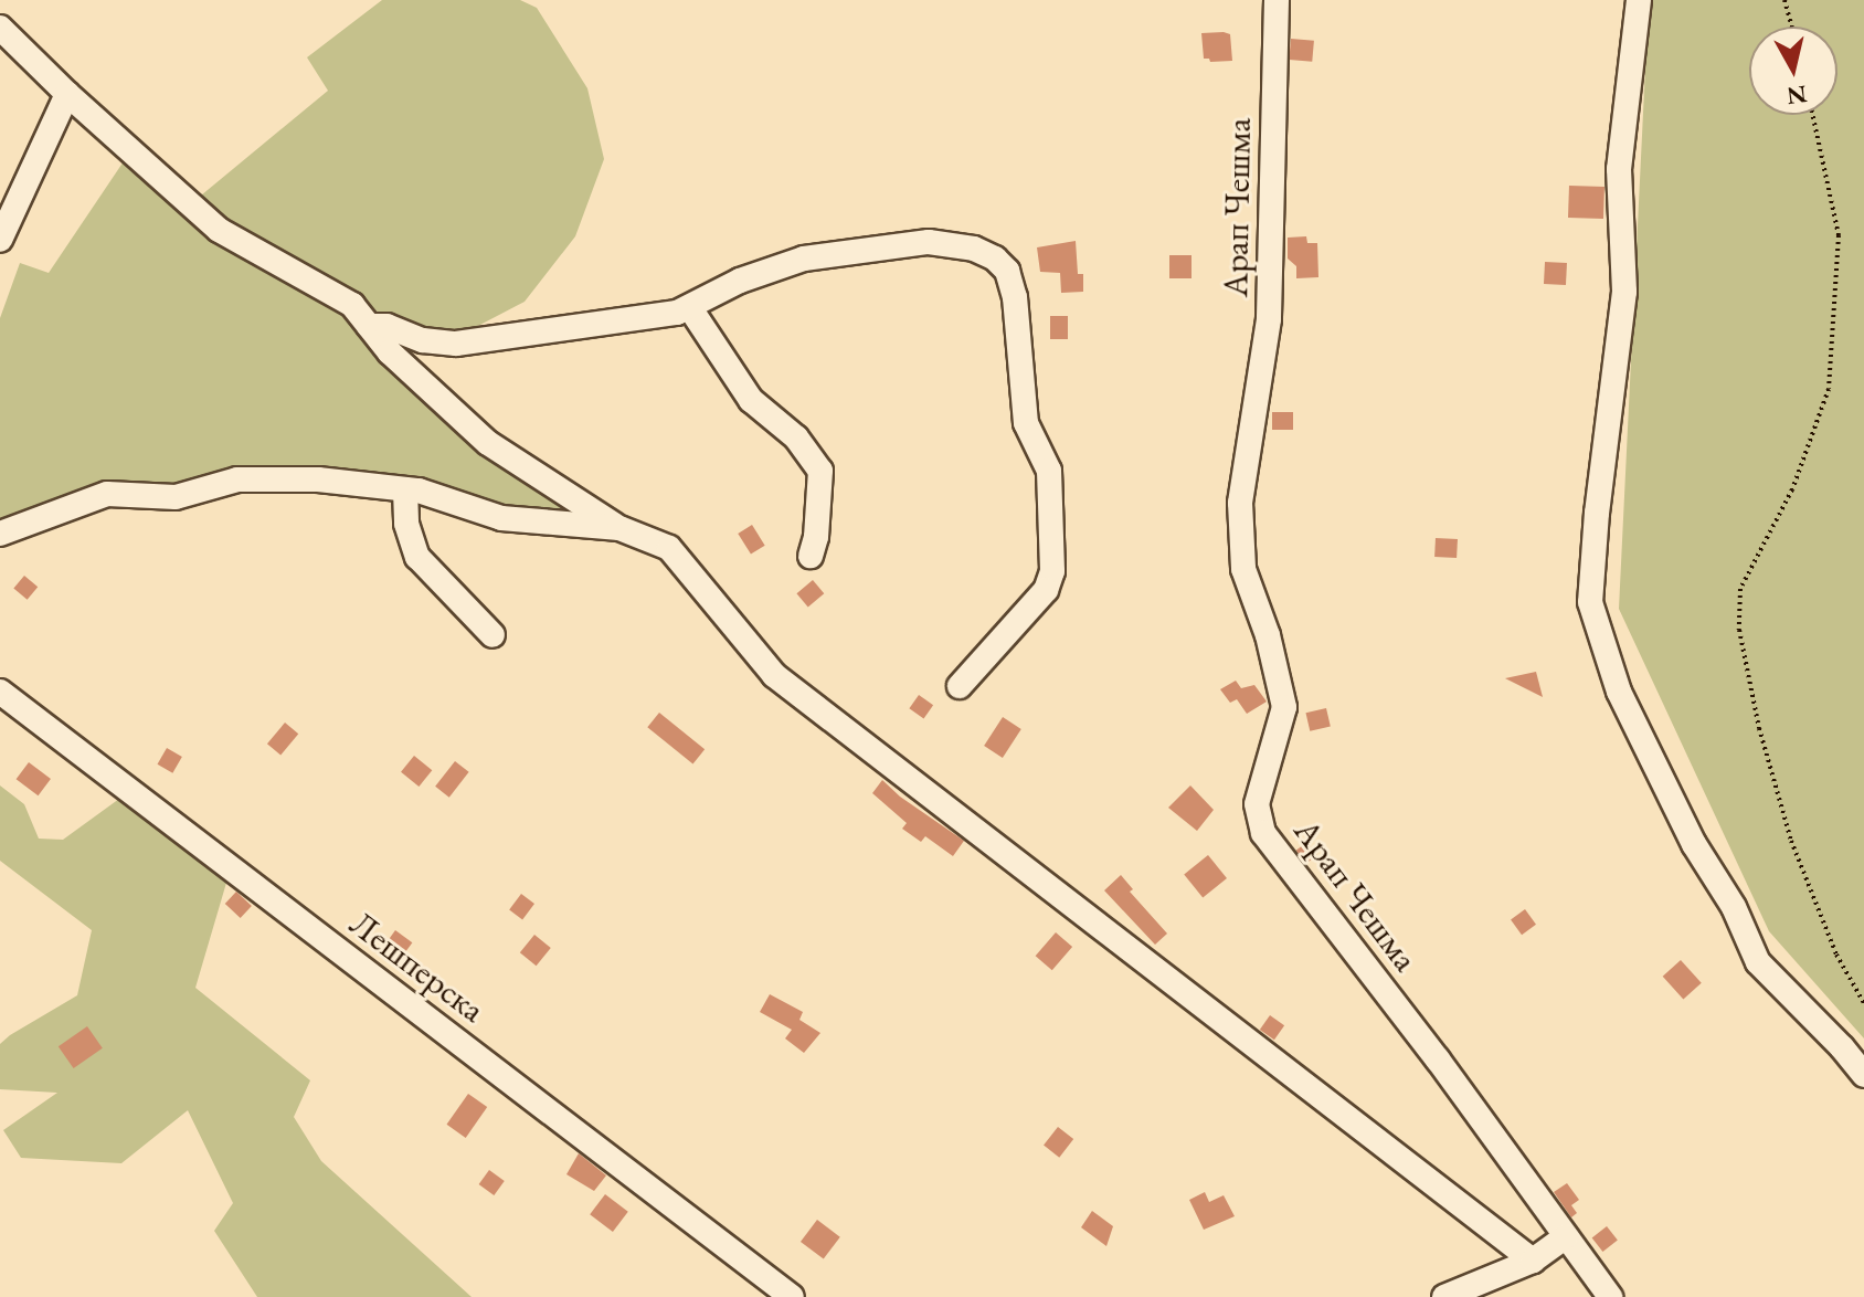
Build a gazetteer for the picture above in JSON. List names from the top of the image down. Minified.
{"streets":{"street":["Арап Чешма","Лешперска"]},"north":"bottom"}
